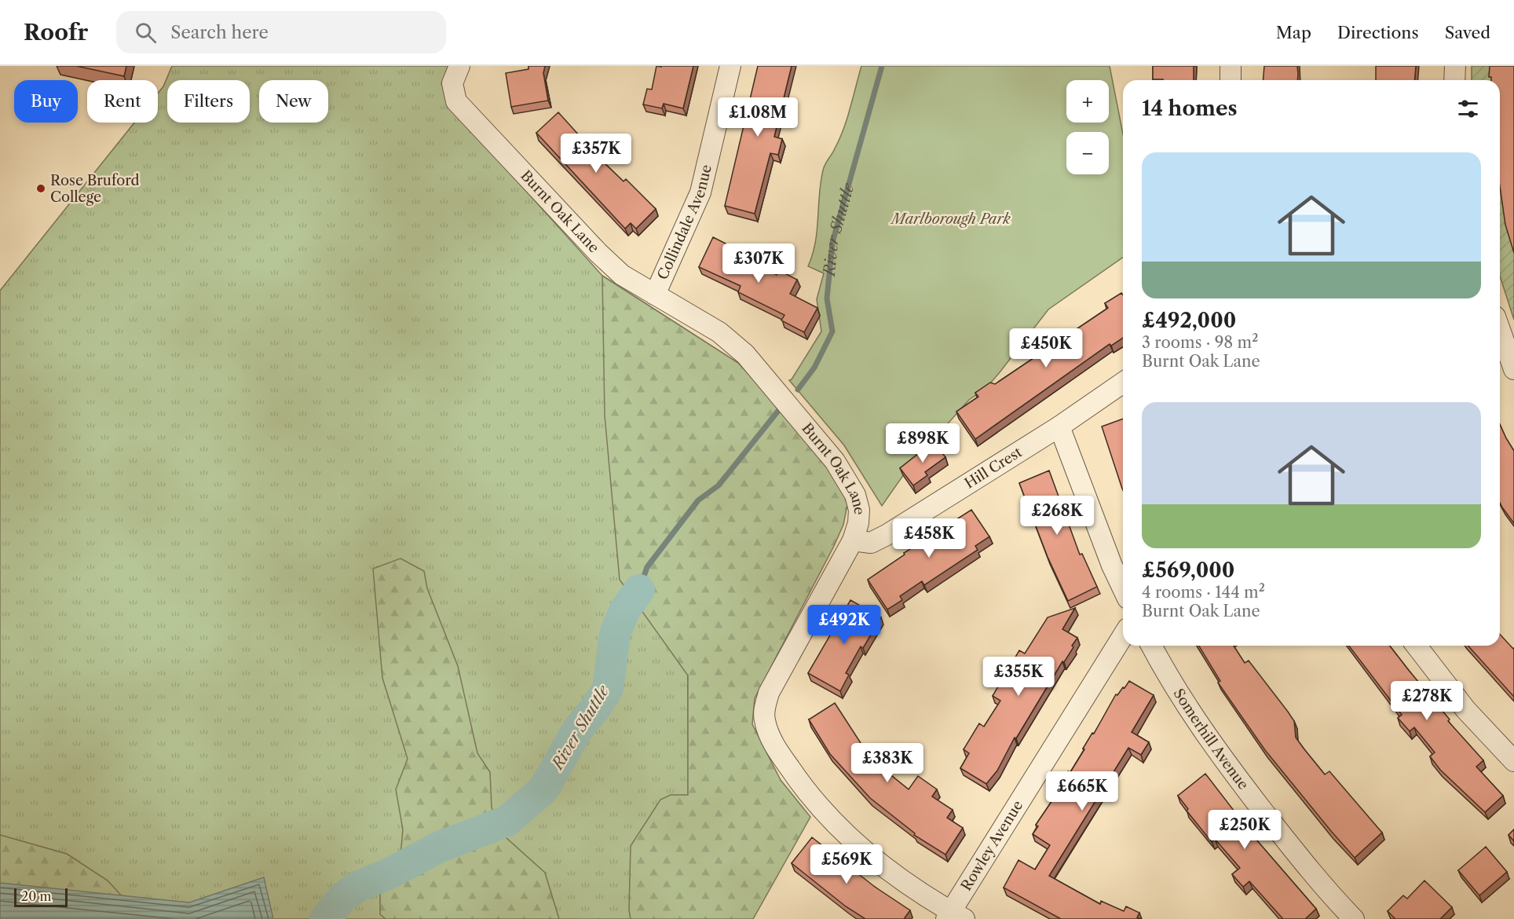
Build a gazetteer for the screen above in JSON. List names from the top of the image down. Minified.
{"streets":{"street":["Burnt Oak Lane","Collindale Avenue","Hill Crest","Somerhill Avenue","Rowley Avenue"]},"crossings":[["Burnt Oak Lane","Collindale Avenue"],["Burnt Oak Lane","Hill Crest"],["Burnt Oak Lane","Rowley Avenue"]],"water":["River Shuttle"],"parks":["Marlborough Park"],"places":["Rose Bruford College"],"scale_bar":"20 m","page":{"header":"Roofr","search":"Search here","nav":["Map","Directions","Saved"],"map_buttons":["+","−"],"chip":["Buy","Rent","Filters","New"],"heading":"14 homes","price":["£1.08M","£357K","£307K","£450K","£898K","£268K","£458K","£492K","£355K","£278K","£383K","£665K","£250K","£569K"],"list":[{"name":"£492,000","note":"3 rooms · 98 m² · Burnt Oak Lane"},{"name":"£569,000","note":"4 rooms · 144 m² · Burnt Oak Lane"}],"scale":"20 m"}}
